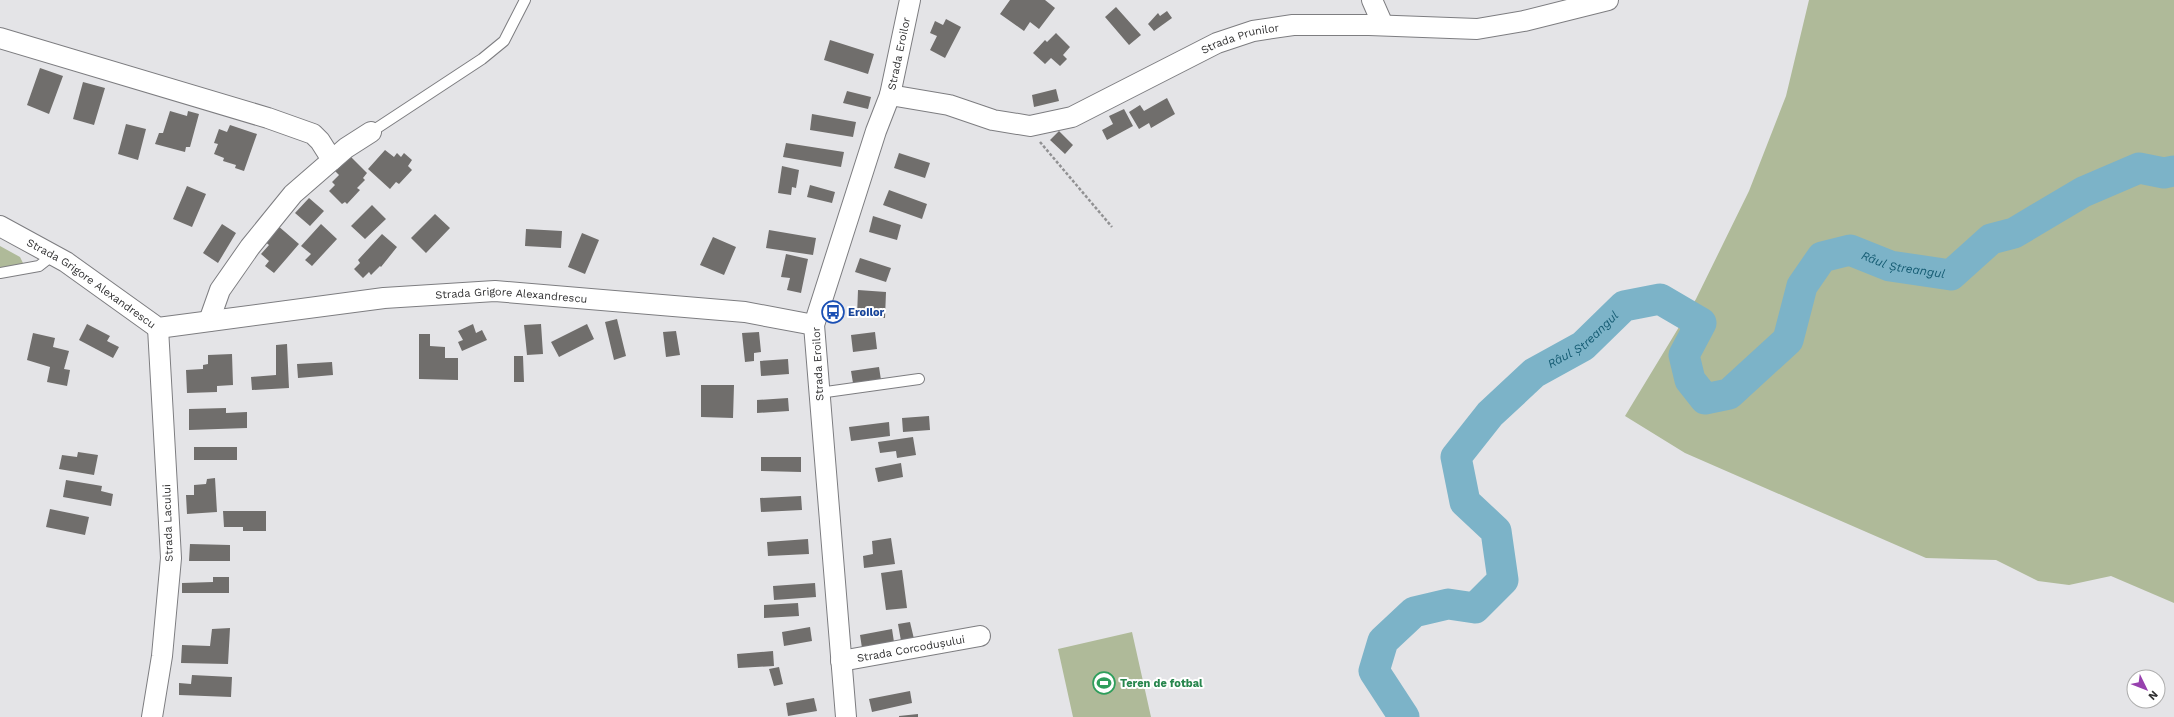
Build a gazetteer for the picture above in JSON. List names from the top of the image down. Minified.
{"streets":{"street":["Strada Prunilor","Strada Eroilor","Strada Grigore Alexandrescu","Strada Lacului","Strada Corcodușului"]},"crossings":[["Strada Prunilor","Strada Eroilor"],["Strada Eroilor","Strada Grigore Alexandrescu"],["Strada Eroilor","Strada Corcodușului"],["Strada Grigore Alexandrescu","Strada Lacului"]],"water":["Râul Ștreangul"],"places":{"bus stop":["Eroilor"],"sports":["Teren de fotbal"]},"north":"bottom right"}
